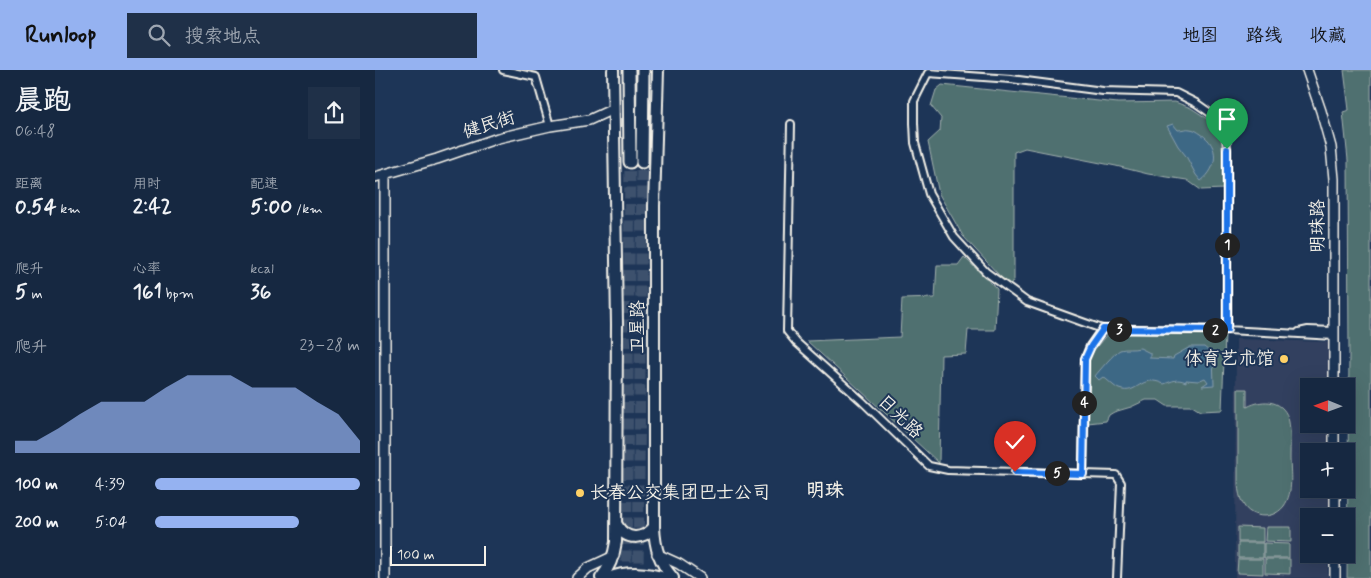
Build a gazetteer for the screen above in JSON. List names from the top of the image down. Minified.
{"streets":{"main road":["卫星路"],"street":["健民街","明珠路","日光路"]},"crossings":[["健民街","卫星路"]],"districts":["明珠"],"places":["体育艺术馆","长春公交集团巴士公司"],"scale_bar":"100 m","north":"left","page":{"header":"Runloop","search":"搜索地点","nav":["地图","路线","收藏"],"heading":["晨跑","06:48"],"stats":[["距离","0.54 km"],["用时","2:42"],["配速","5:00 /km"],["爬升","5 m"],["心率","161 bpm"],["kcal","36"]],"pins":["1","3","2","4","5"],"chart":["爬升","23–28 m"],"map_buttons":["+","−"],"list":[{"name":"100 m","note":"4:39"},{"name":"200 m","note":"5:04"}],"scale":"100 m"}}
